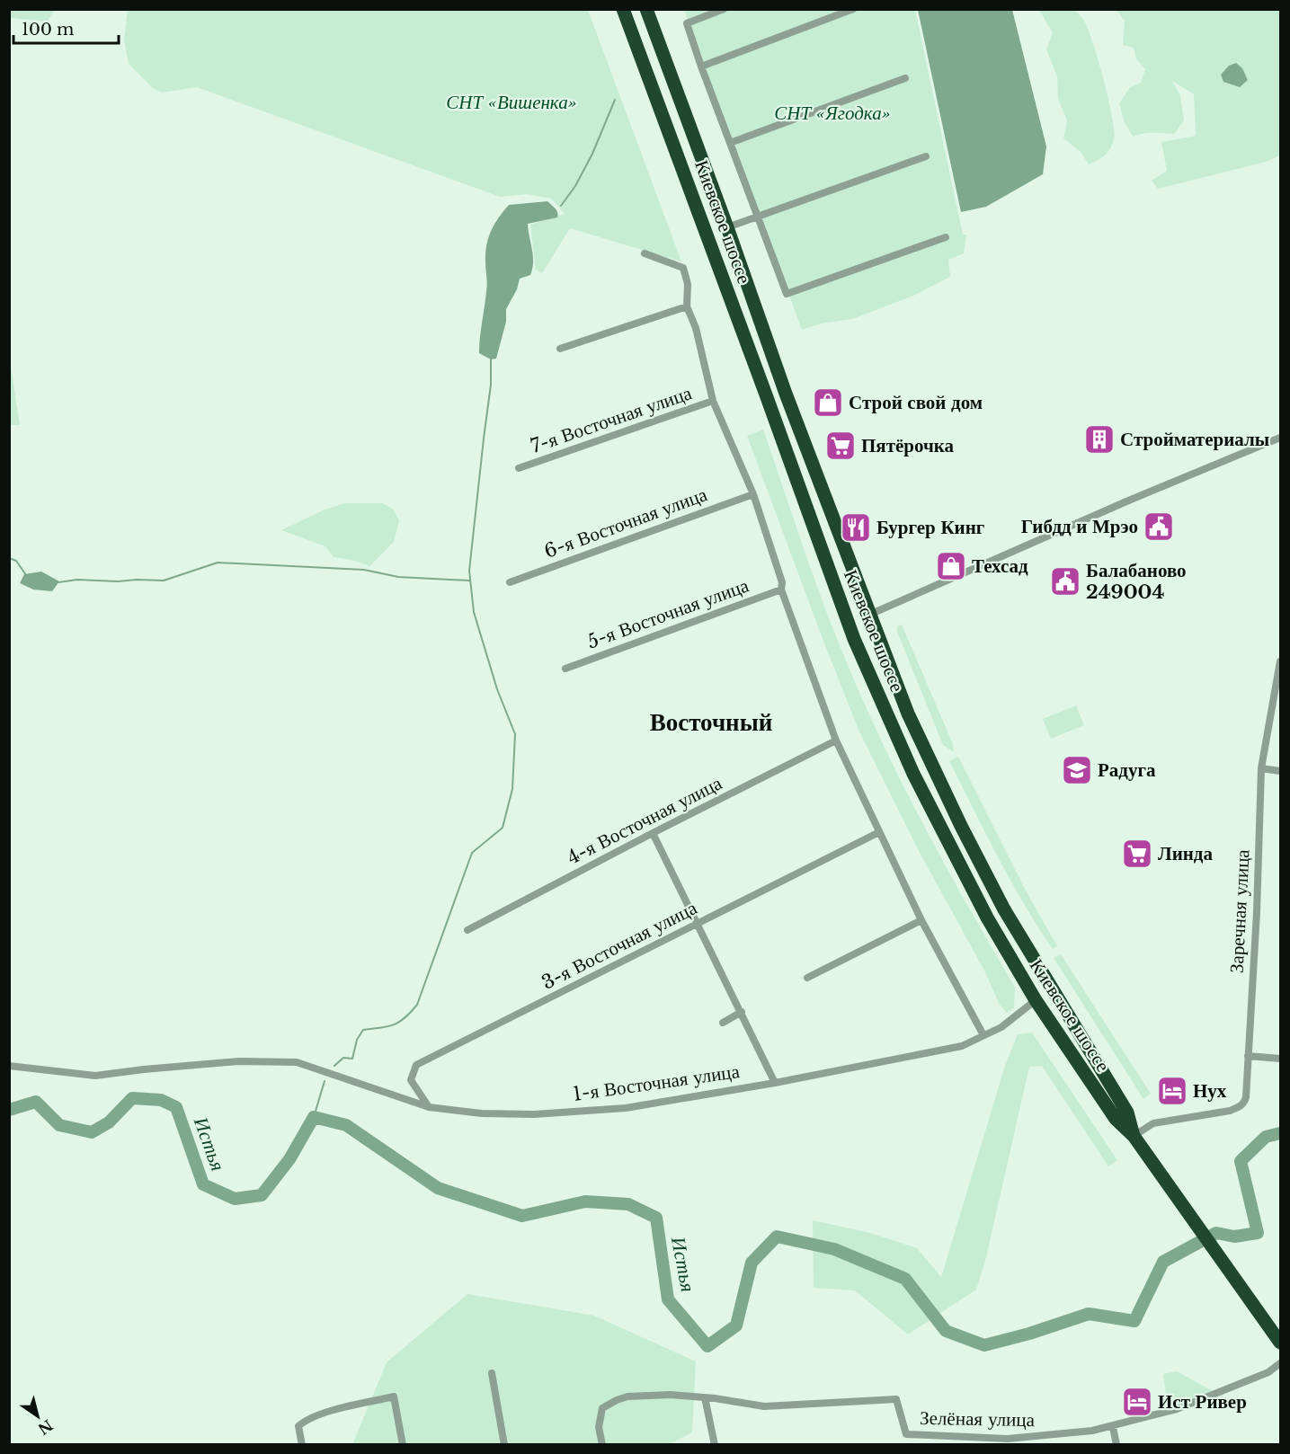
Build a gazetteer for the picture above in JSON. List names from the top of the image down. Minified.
{"streets":{"highway":["Киевское шоссе"],"street":["7-я Восточная улица","6-я Восточная улица","5-я Восточная улица","4-я Восточная улица","Заречная улица","3-я Восточная улица","1-я Восточная улица","Зелёная улица"]},"crossings":[["Киевское шоссе","Заречная улица"],["Киевское шоссе","1-я Восточная улица"],["3-я Восточная улица","1-я Восточная улица"]],"districts":["Восточный"],"water":["Истья"],"parks":["СНТ «Вишенка»","СНТ «Ягодка»"],"places":{"shop":["Строй свой дом","Техсад"],"building":["Стройматериалы"],"supermarket":["Пятёрочка","Линда"],"public building":["Гибдд и Мрэо","Балабаново 249004"],"restaurant":["Бургер Кинг"],"school or university":["Радуга"],"hotel":["Нух","Ист Ривер"]},"scale_bar":"100 m","north":"bottom right"}
